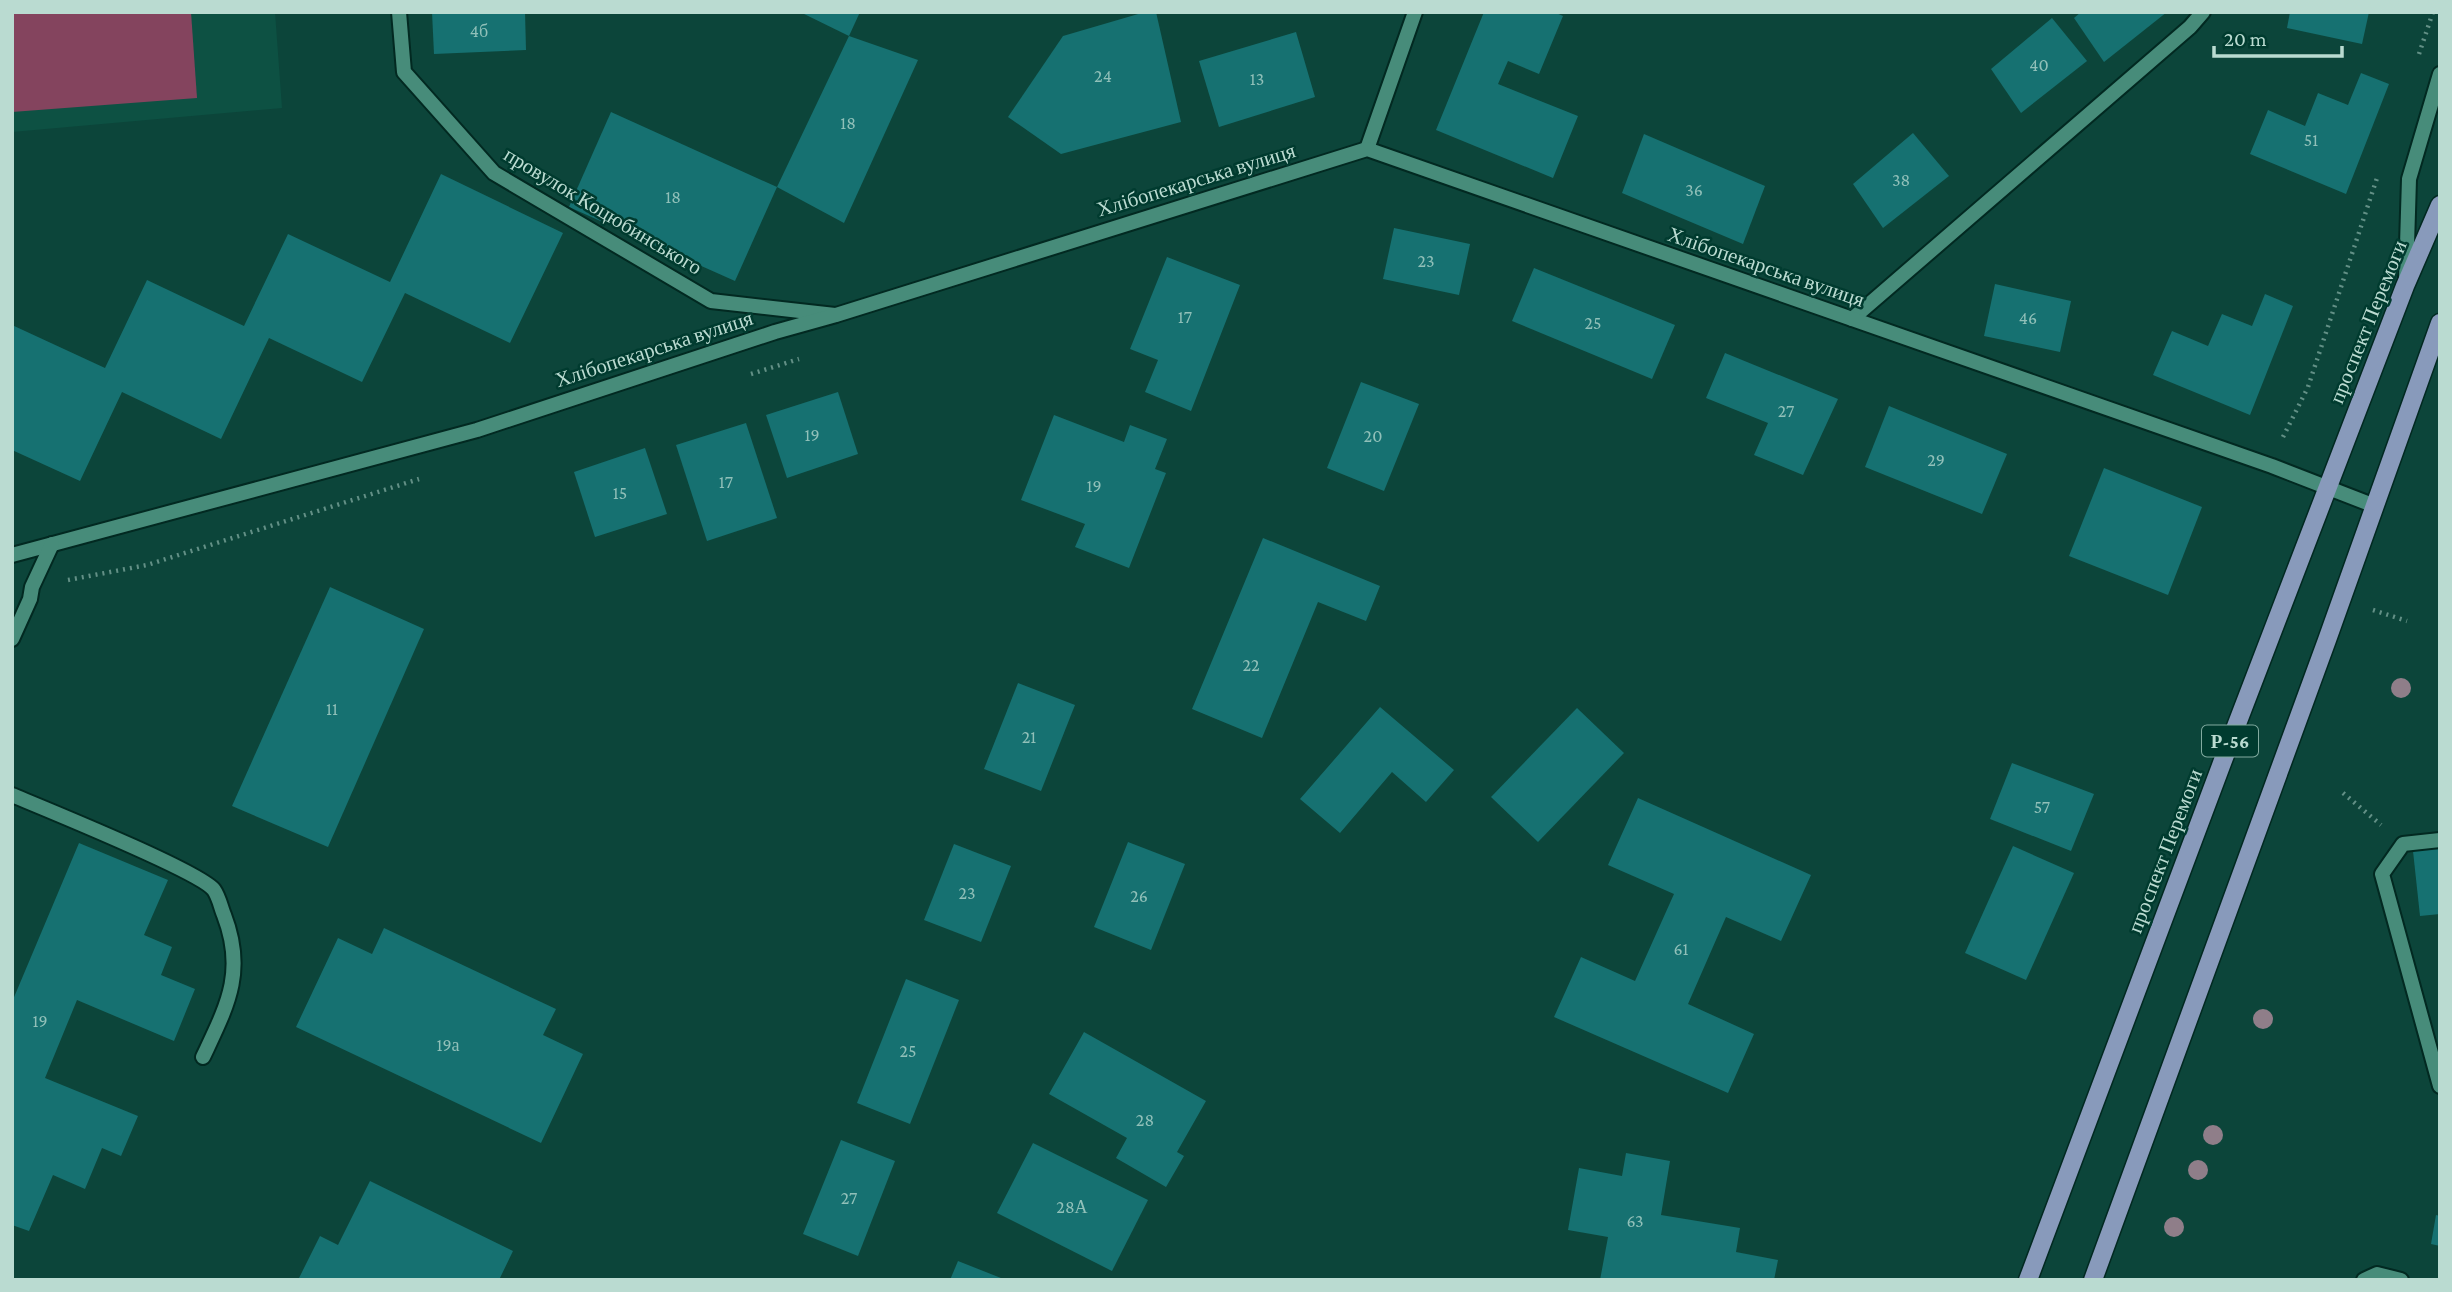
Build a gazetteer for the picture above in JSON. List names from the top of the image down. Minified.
{"streets":{"main road":["проспект Перемоги","Р-56"],"street":["Хлібопекарська вулиця","провулок Коцюбинського"]},"crossings":[["Хлібопекарська вулиця","провулок Коцюбинського"],["Хлібопекарська вулиця","проспект Перемоги"],["Хлібопекарська вулиця","Р-56"]],"house_numbers":["4б","40","24","13","18","51","38","36","18","23","17","46","25","27","19","20","29","17","19","15","22","11","21","57","23","26","61","19","19а","25","28","27","28А","63"],"scale_bar":"20 m"}
